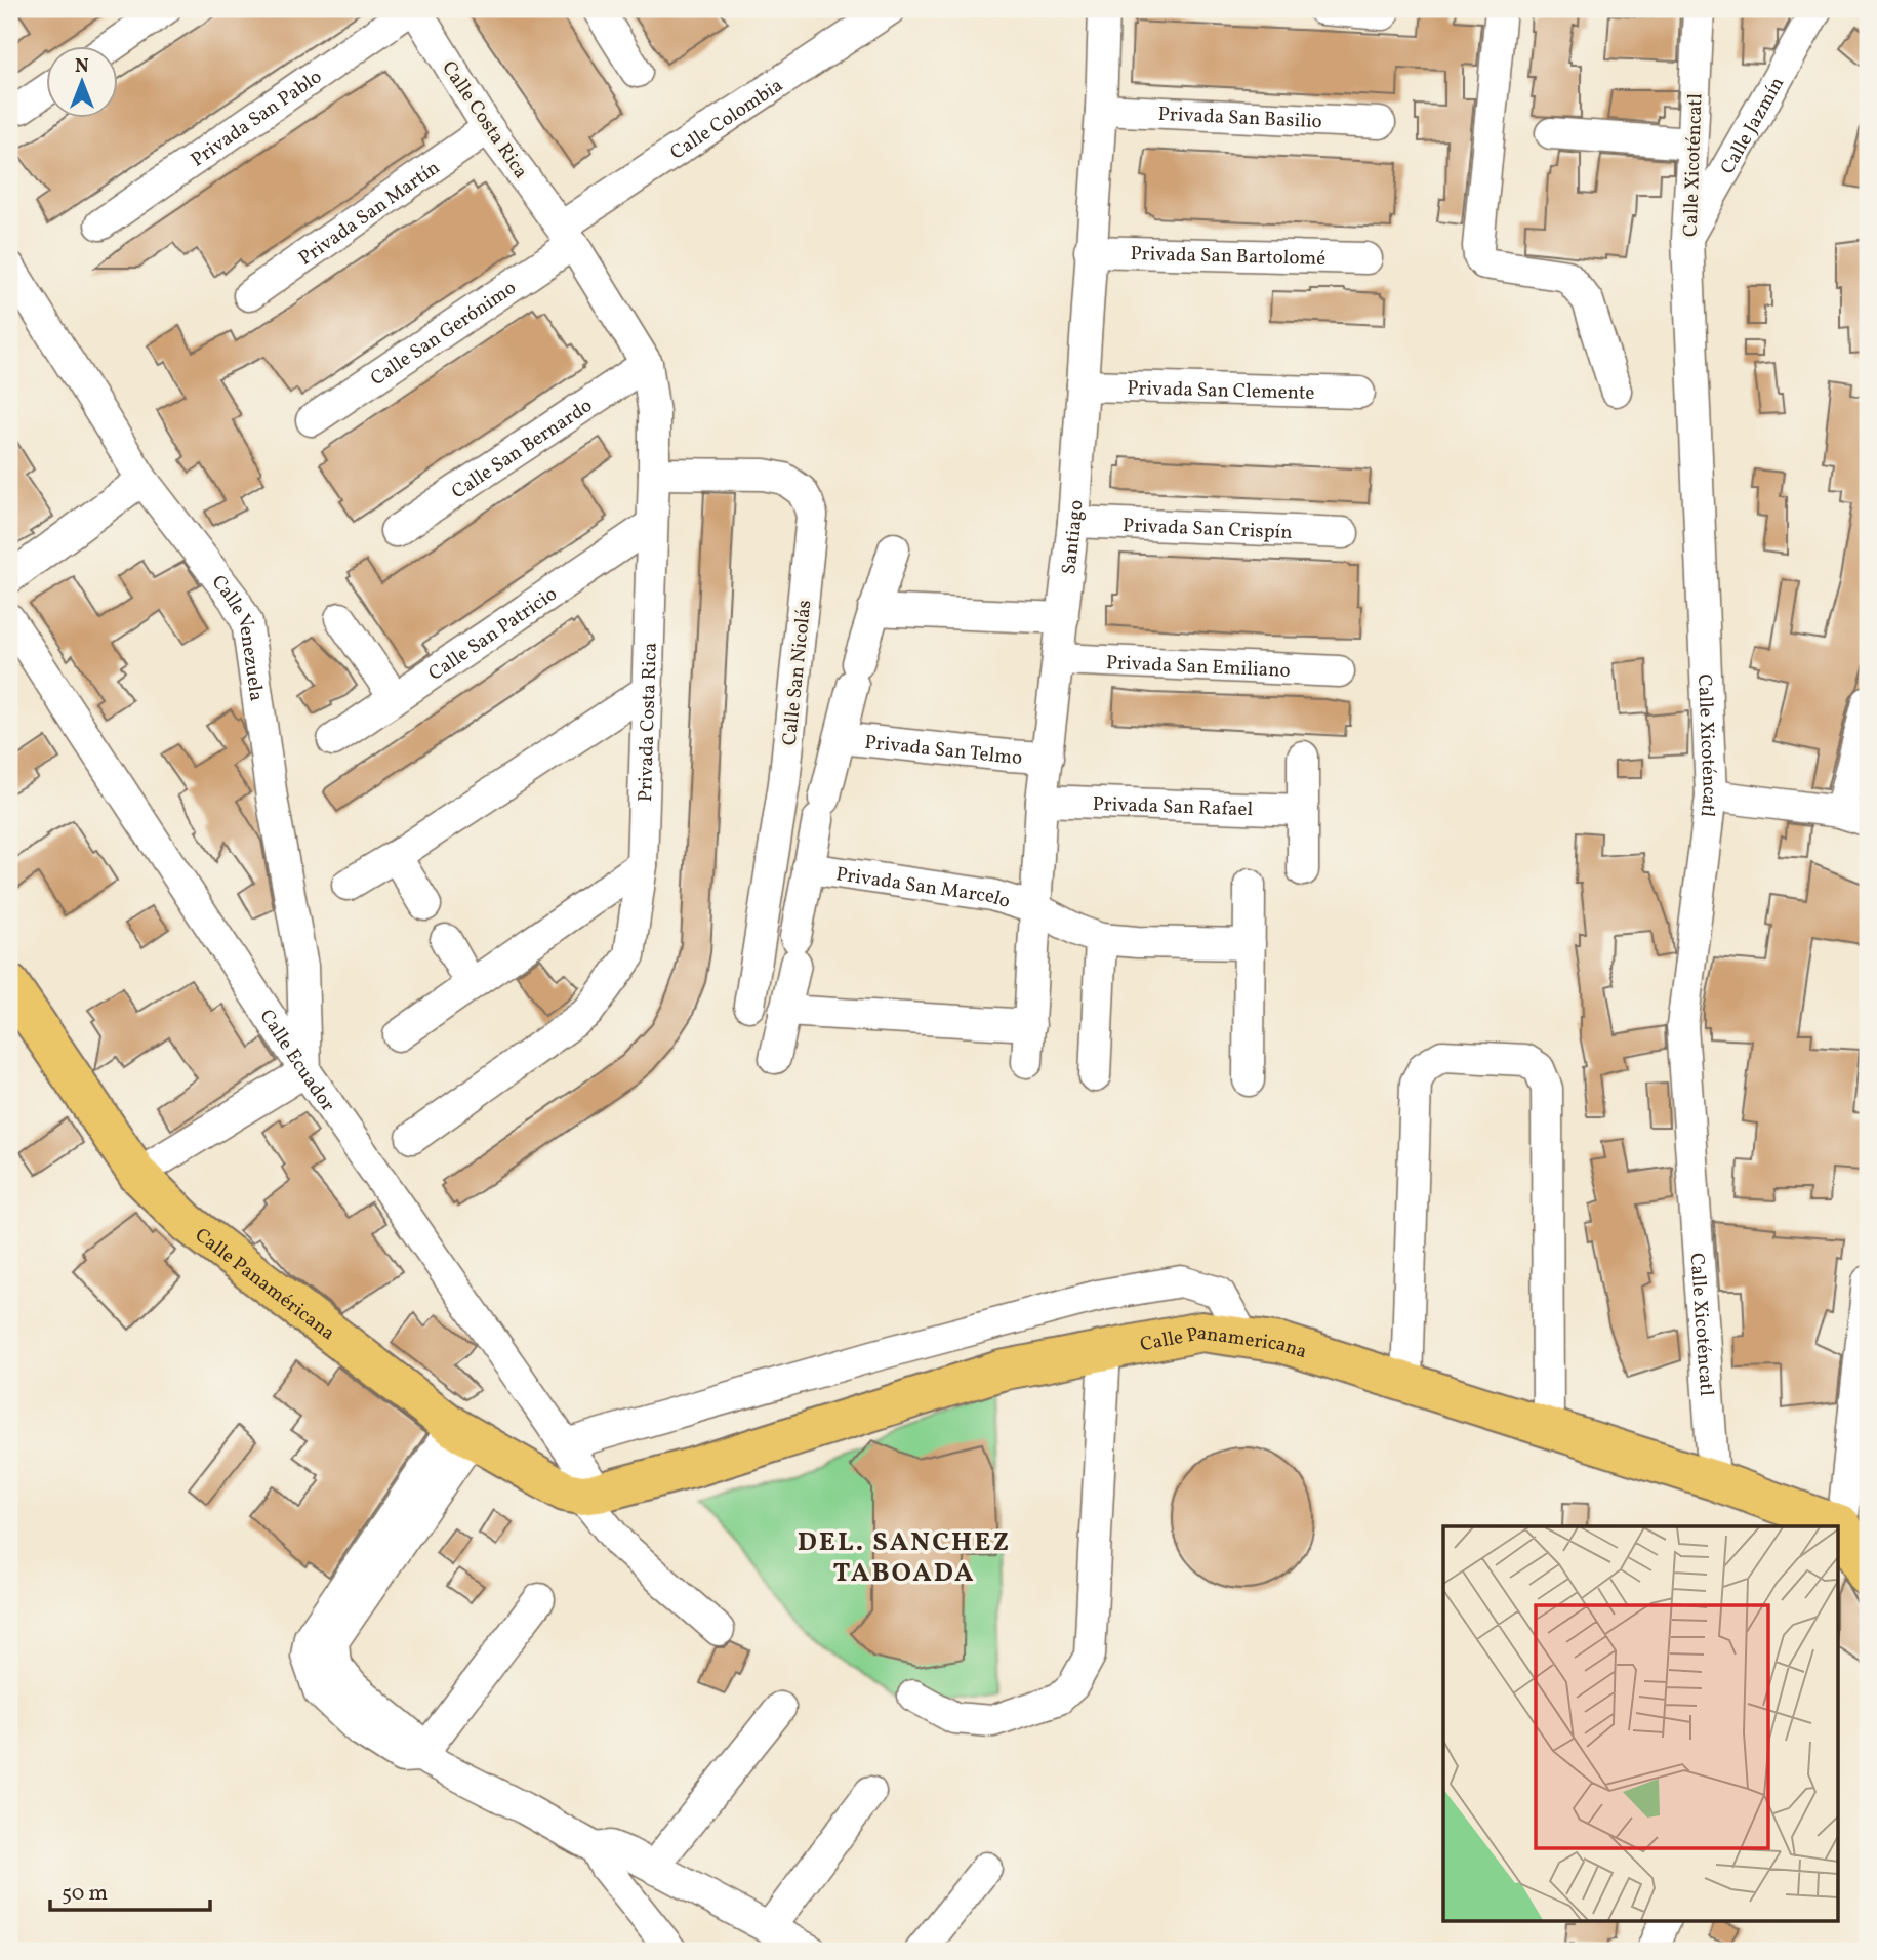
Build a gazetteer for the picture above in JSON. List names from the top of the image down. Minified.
{"streets":{"main road":["Calle Panaméricana","Calle Panamericana"],"street":["Privada San Pablo","Privada San Basilio","Calle Colombia","Calle Costa Rica","Calle Jazmín","Calle Xicoténcatl","Privada San Martín","Privada San Bartolomé","Calle San Gerónimo","Privada San Clemente","Calle San Bernardo","Privada San Crispín","Santiago","Calle San Patricio","Calle Venezuela","Privada San Emiliano","Calle San Nicolás","Privada Costa Rica","Privada San Telmo","Privada San Rafael","Privada San Marcelo","Calle Ecuador"]},"crossings":[["Privada San Pablo","Calle Costa Rica"],["Privada San Basilio","Santiago"],["Calle Colombia","Calle Costa Rica"],["Calle Colombia","Calle San Gerónimo"],["Calle Colombia","Privada Costa Rica"],["Calle Costa Rica","Privada San Martín"],["Calle Costa Rica","Calle San Gerónimo"],["Calle Costa Rica","Privada Costa Rica"],["Calle Jazmín","Calle Xicoténcatl"],["Calle Xicoténcatl","Calle Panamericana"],["Privada San Bartolomé","Santiago"],["Calle San Gerónimo","Privada Costa Rica"],["Privada San Clemente","Santiago"],["Calle San Bernardo","Privada Costa Rica"],["Privada San Crispín","Santiago"],["Santiago","Privada San Emiliano"],["Santiago","Privada San Telmo"],["Santiago","Privada San Rafael"],["Santiago","Privada San Marcelo"],["Calle San Patricio","Privada Costa Rica"],["Calle Venezuela","Calle Ecuador"],["Calle San Nicolás","Privada Costa Rica"],["Calle Ecuador","Calle Panaméricana"],["Calle Ecuador","Calle Panamericana"],["Calle Panaméricana","Calle Panamericana"]],"districts":["DEL. SANCHEZ TABOADA"],"scale_bar":"50 m","north":"top"}
